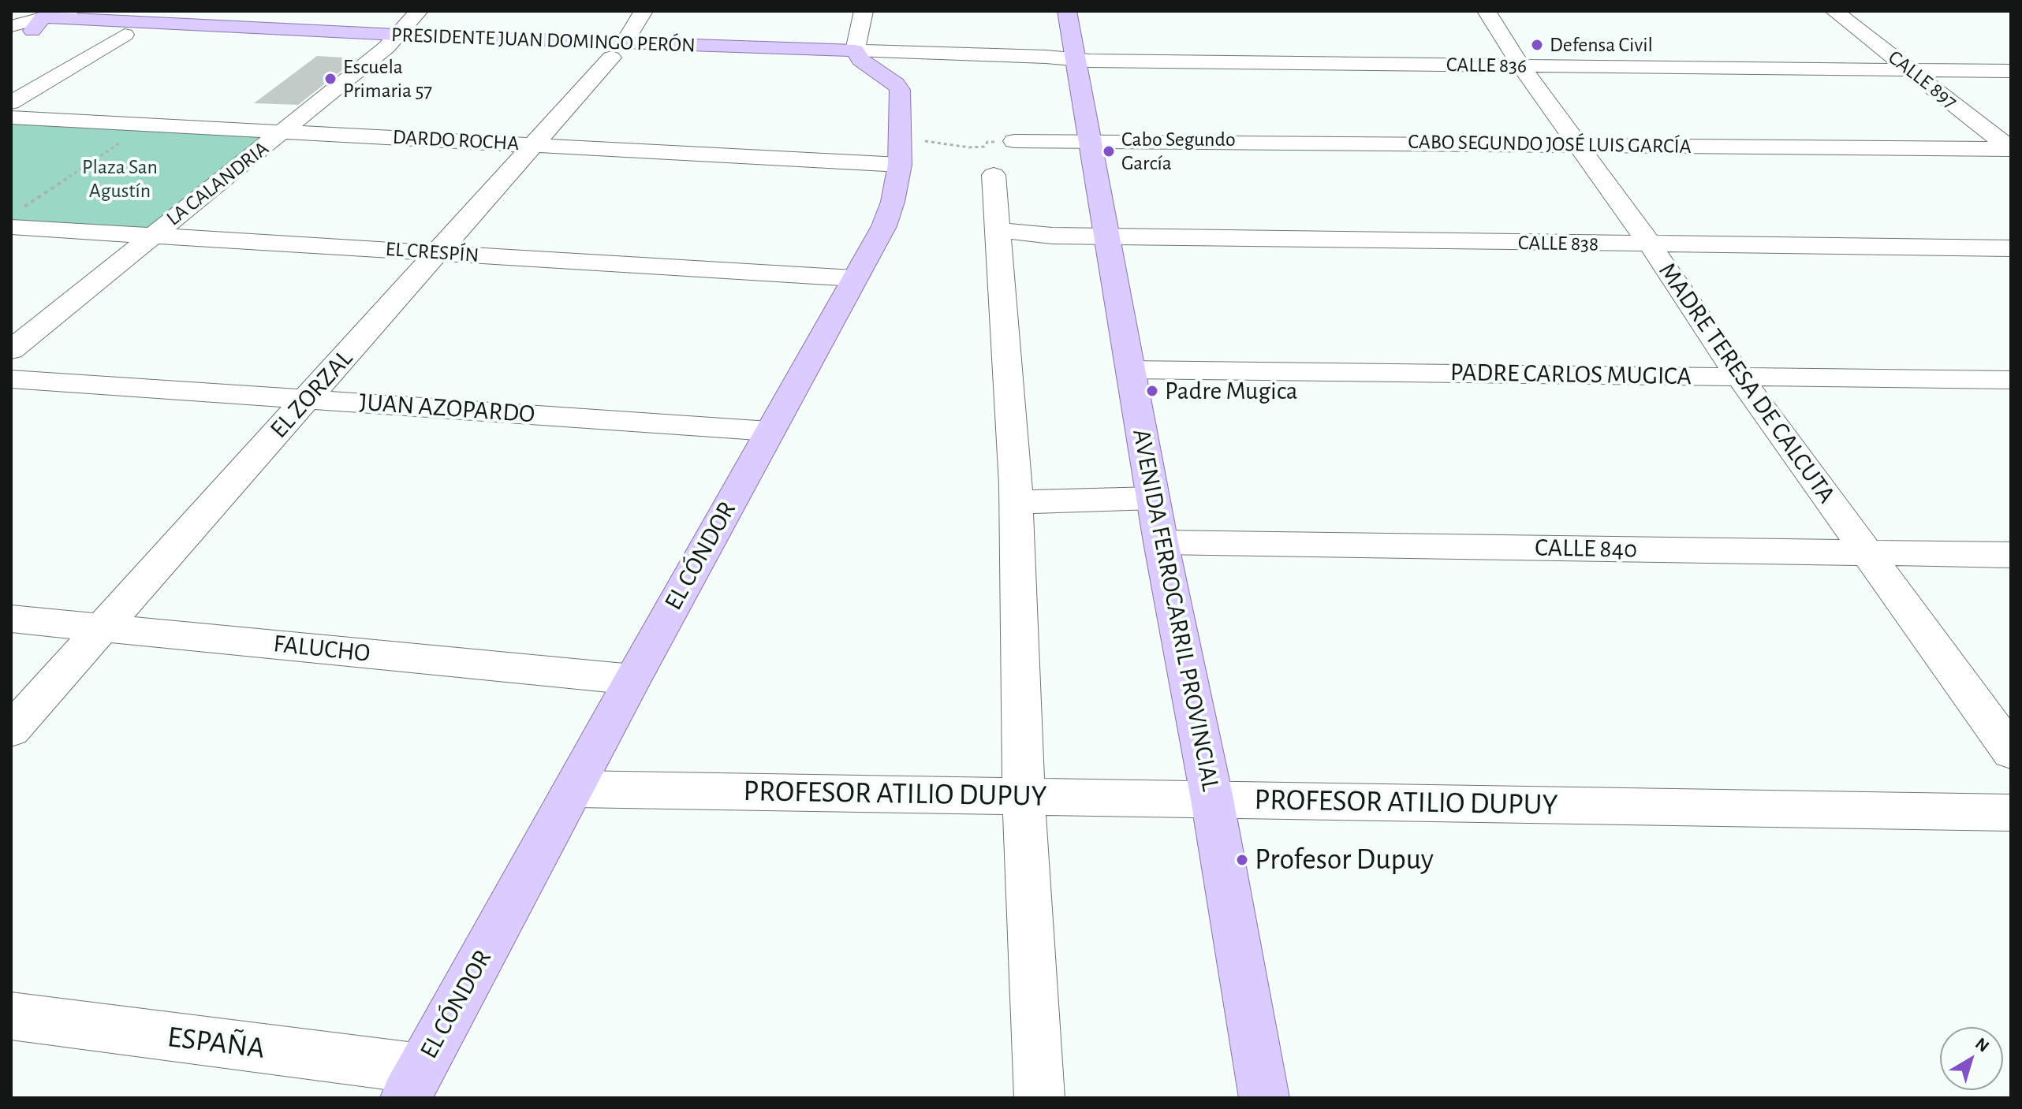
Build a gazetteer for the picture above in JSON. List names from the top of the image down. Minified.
{"streets":{"main road":["PRESIDENTE JUAN DOMINGO PERÓN","EL CÓNDOR","AVENIDA FERROCARRIL PROVINCIAL"],"street":["CALLE 836","CALLE 897","DARDO ROCHA","CABO SEGUNDO JOSÉ LUIS GARCÍA","LA CALANDRIA","CALLE 838","EL CRESPÍN","PADRE CARLOS MUGICA","MADRE TERESA DE CALCUTA","EL ZORZAL","JUAN AZOPARDO","CALLE 840","FALUCHO","PROFESOR ATILIO DUPUY","ESPAÑA"]},"crossings":[["PRESIDENTE JUAN DOMINGO PERÓN","CALLE 836"],["PRESIDENTE JUAN DOMINGO PERÓN","LA CALANDRIA"],["PRESIDENTE JUAN DOMINGO PERÓN","EL ZORZAL"],["PRESIDENTE JUAN DOMINGO PERÓN","EL CÓNDOR"],["PRESIDENTE JUAN DOMINGO PERÓN","AVENIDA FERROCARRIL PROVINCIAL"],["CALLE 836","CALLE 897"],["CALLE 836","MADRE TERESA DE CALCUTA"],["CALLE 836","AVENIDA FERROCARRIL PROVINCIAL"],["CALLE 897","CABO SEGUNDO JOSÉ LUIS GARCÍA"],["DARDO ROCHA","LA CALANDRIA"],["DARDO ROCHA","EL ZORZAL"],["DARDO ROCHA","EL CÓNDOR"],["CABO SEGUNDO JOSÉ LUIS GARCÍA","MADRE TERESA DE CALCUTA"],["CABO SEGUNDO JOSÉ LUIS GARCÍA","AVENIDA FERROCARRIL PROVINCIAL"],["LA CALANDRIA","EL CRESPÍN"],["CALLE 838","MADRE TERESA DE CALCUTA"],["CALLE 838","AVENIDA FERROCARRIL PROVINCIAL"],["EL CRESPÍN","EL ZORZAL"],["EL CRESPÍN","EL CÓNDOR"],["PADRE CARLOS MUGICA","MADRE TERESA DE CALCUTA"],["PADRE CARLOS MUGICA","AVENIDA FERROCARRIL PROVINCIAL"],["MADRE TERESA DE CALCUTA","CALLE 840"],["EL ZORZAL","JUAN AZOPARDO"],["EL ZORZAL","FALUCHO"],["JUAN AZOPARDO","EL CÓNDOR"],["CALLE 840","AVENIDA FERROCARRIL PROVINCIAL"],["EL CÓNDOR","FALUCHO"],["EL CÓNDOR","PROFESOR ATILIO DUPUY"],["EL CÓNDOR","ESPAÑA"],["AVENIDA FERROCARRIL PROVINCIAL","PROFESOR ATILIO DUPUY"]],"parks":["Plaza San Agustín"],"places":["Defensa Civil","Escuela Primaria 57","Cabo Segundo García","Padre Mugica","Profesor Dupuy"],"north":"top right"}
